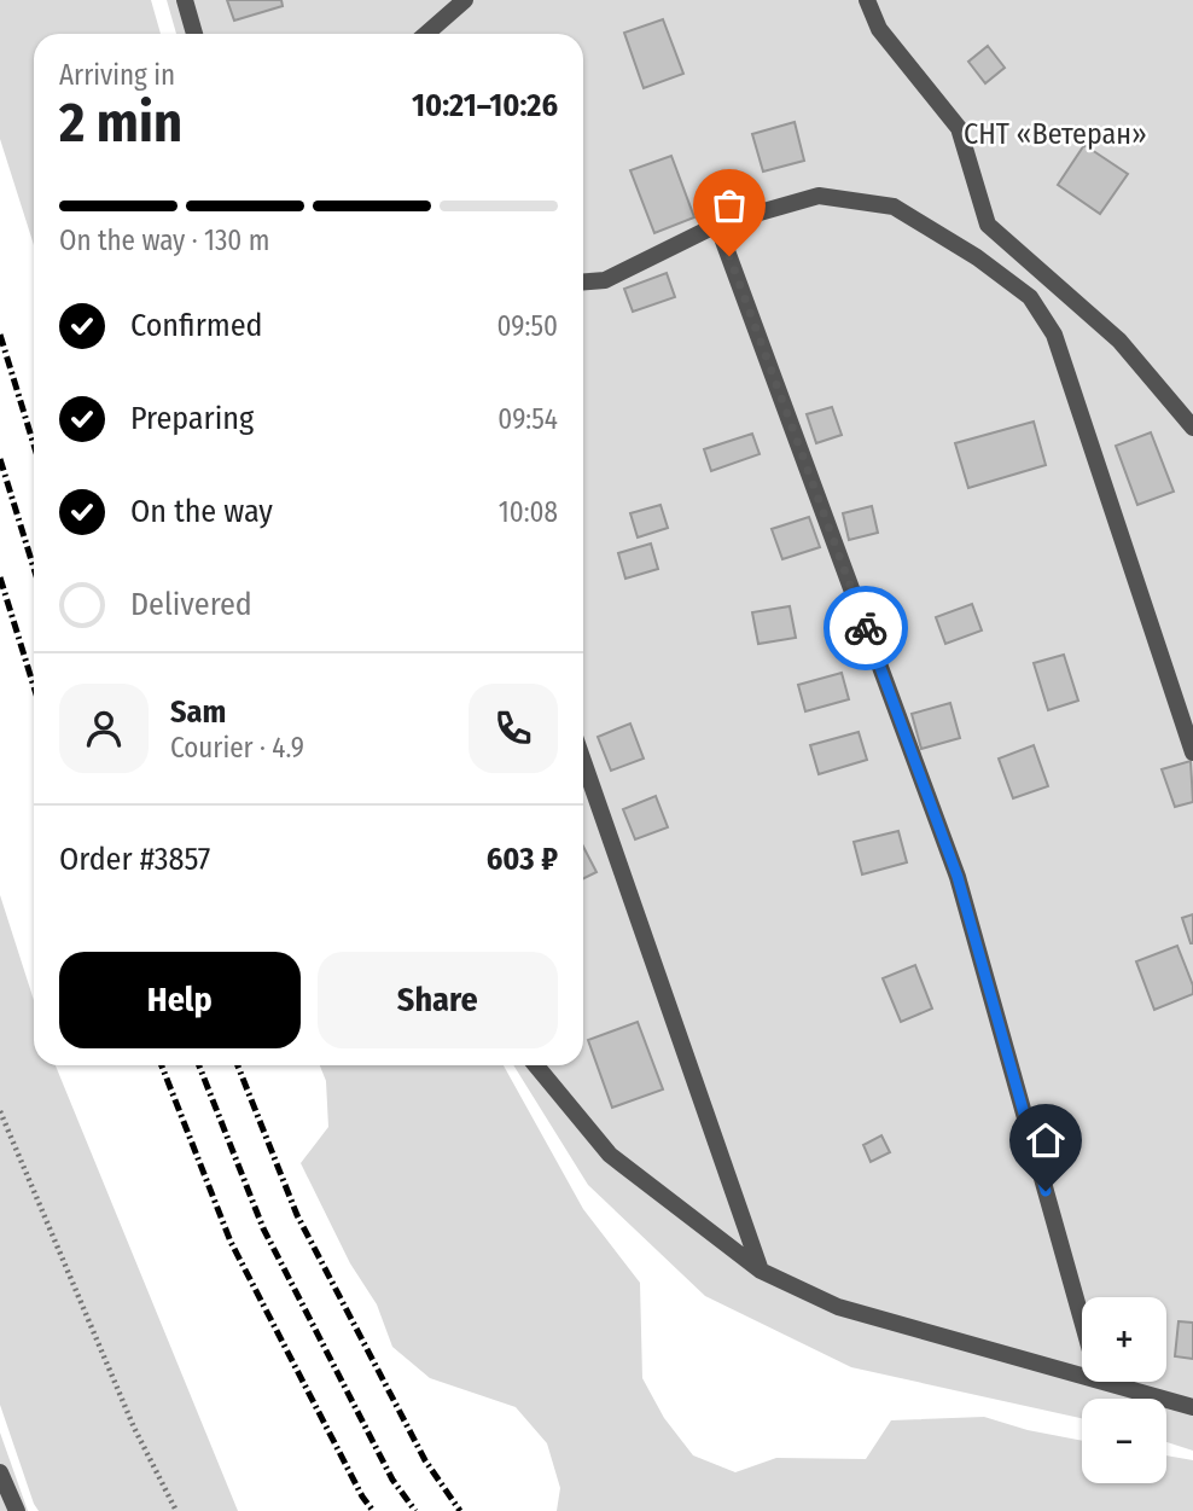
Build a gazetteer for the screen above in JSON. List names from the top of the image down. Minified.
{"parks":["СНТ «Ветеран»"],"page":{"heading":["2 min","Arriving in","10:21–10:26"],"panel":["Sam","Courier · 4.9","Order #3857","603 ₽"],"bar":"On the way · 130 m","list":[["Confirmed","09:50"],["Preparing","09:54"],["On the way","10:08"],"Delivered"],"buttons":["Help","Share"],"map_buttons":["+","−"]}}
